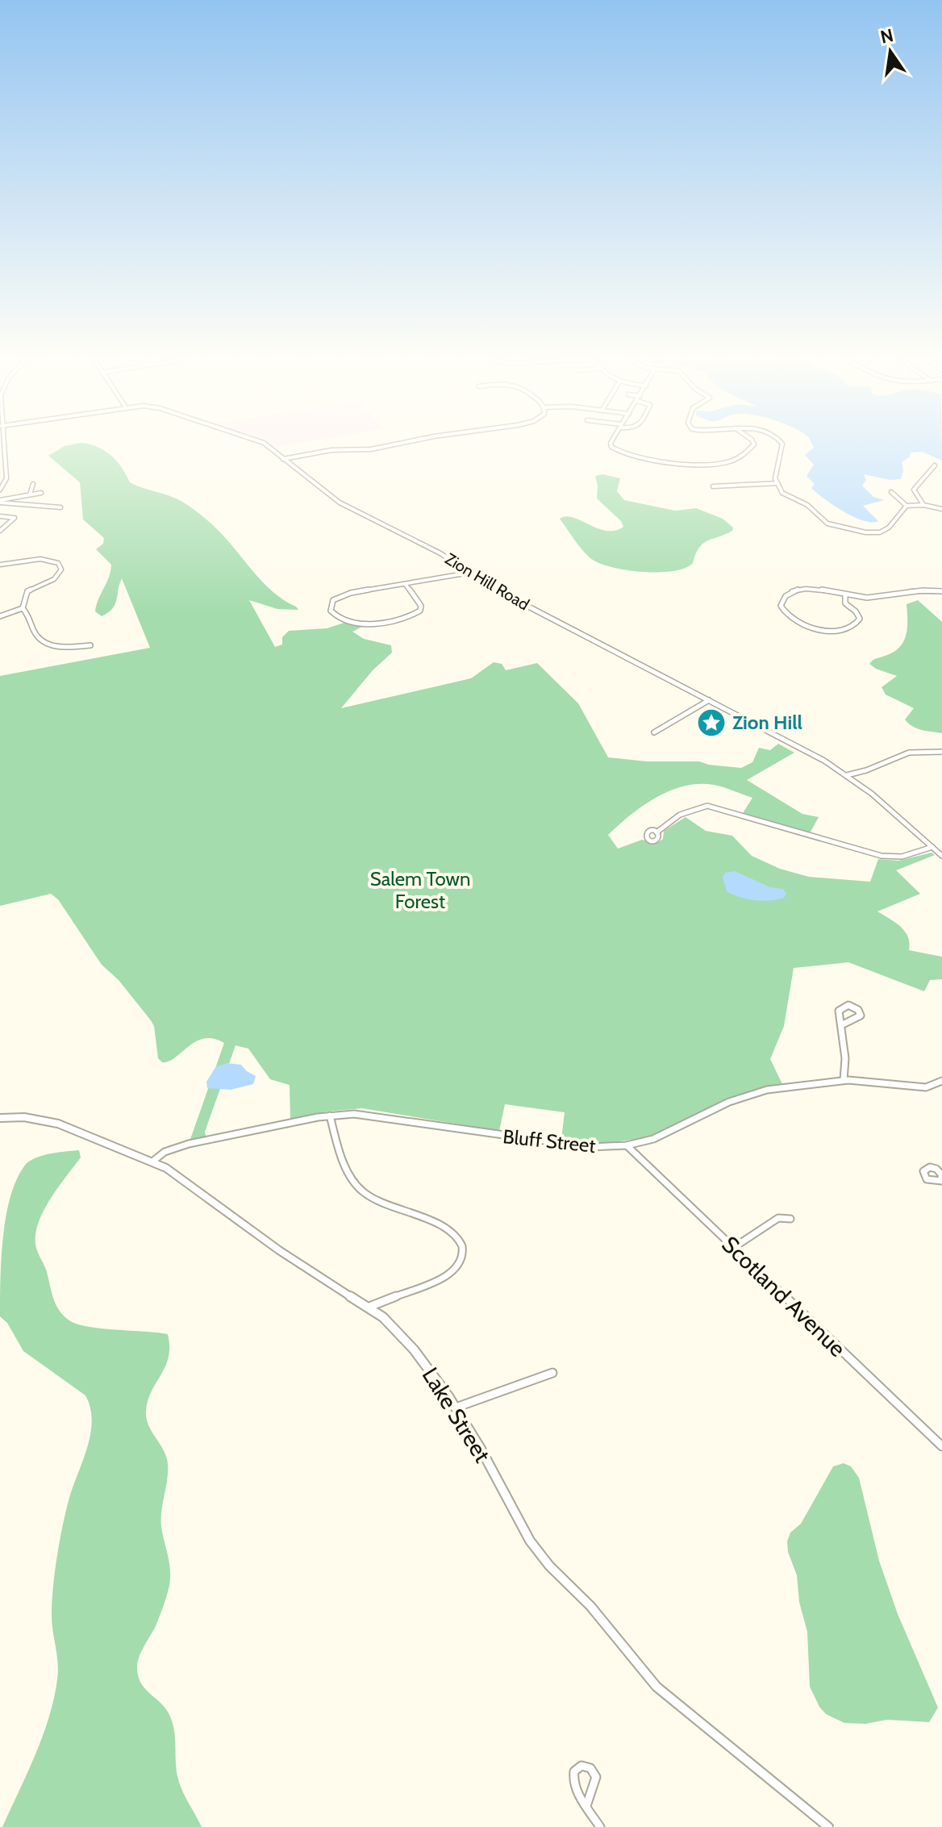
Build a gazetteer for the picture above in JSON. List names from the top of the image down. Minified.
{"streets":{"street":["Zion Hill Road","Bluff Street","Scotland Avenue","Lake Street"]},"crossings":[["Bluff Street","Scotland Avenue"],["Bluff Street","Lake Street"]],"parks":["Salem Town Forest"],"places":{"place":["Zion Hill"]},"north":"top"}
